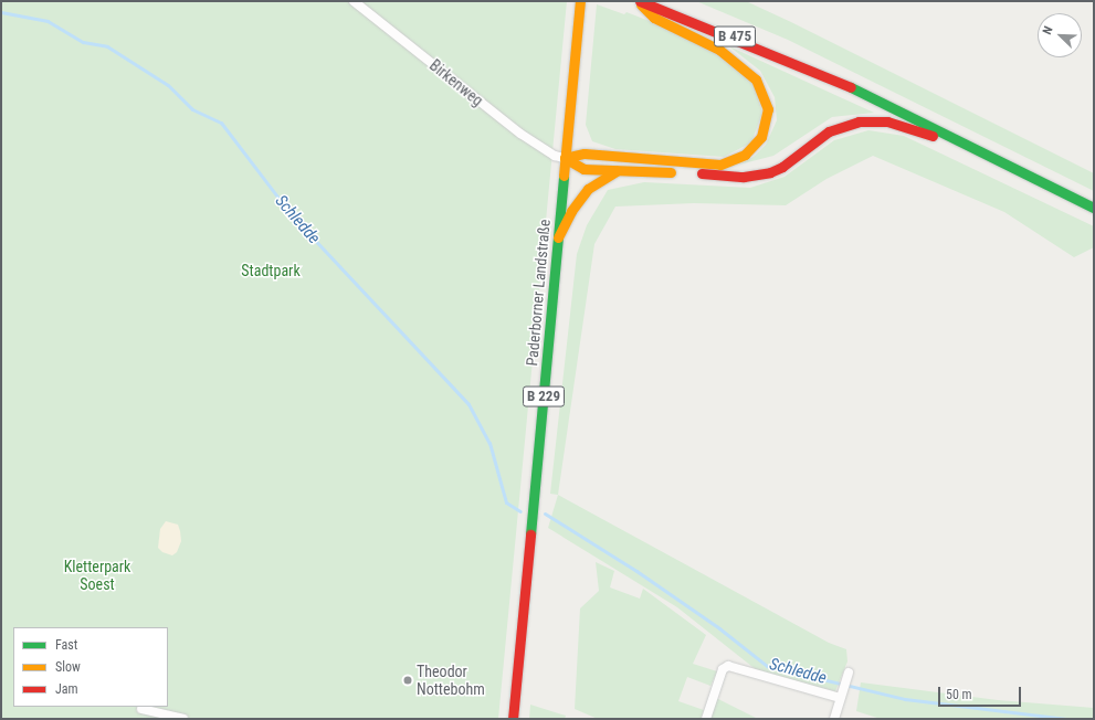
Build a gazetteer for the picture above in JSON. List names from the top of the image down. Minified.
{"streets":{"main road":["B 475","Paderborner Landstraße","B 229"],"street":["Birkenweg"]},"crossings":[["Birkenweg","Paderborner Landstraße"]],"water":["Schledde"],"parks":["Stadtpark","Kletterpark Soest"],"places":["Theodor Nottebohm"],"legend":["Fast","Slow","Jam"],"scale_bar":"50 m","north":"top left"}
